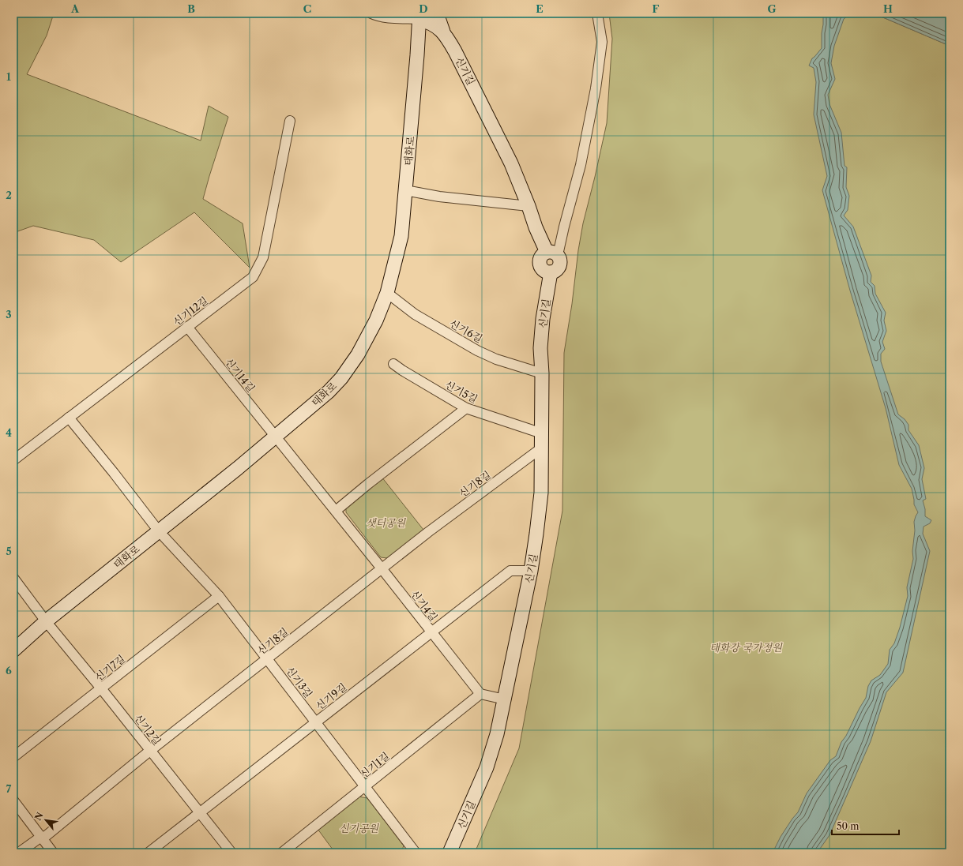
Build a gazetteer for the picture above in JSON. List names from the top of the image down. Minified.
{"streets":{"street":["신기길","태화로","신기12길","신기6길","신기14길","신기5길","신기8길","신기4길","신기7길","신기3길","신기9길","신기2길","신기1길"]},"crossings":[["신기길","태화로"],["신기길","신기6길"],["신기길","신기5길"],["신기길","신기8길"],["신기길","신기9길"],["태화로","신기6길"],["태화로","신기14길"],["태화로","신기4길"],["태화로","신기3길"],["태화로","신기2길"],["신기12길","신기14길"],["신기12길","신기3길"],["신기14길","신기4길"],["신기8길","신기4길"],["신기8길","신기3길"],["신기8길","신기2길"],["신기4길","신기9길"],["신기4길","신기1길"],["신기7길","신기3길"],["신기7길","신기2길"],["신기3길","신기9길"],["신기3길","신기1길"],["신기9길","신기2길"]],"parks":["샛터공원","태화강 국가정원","신기공원"],"scale_bar":"50 m","north":"top left","grid":{"columns":["A","B","C","D","E","F","G","H"],"rows":["1","2","3","4","5","6","7"]}}
